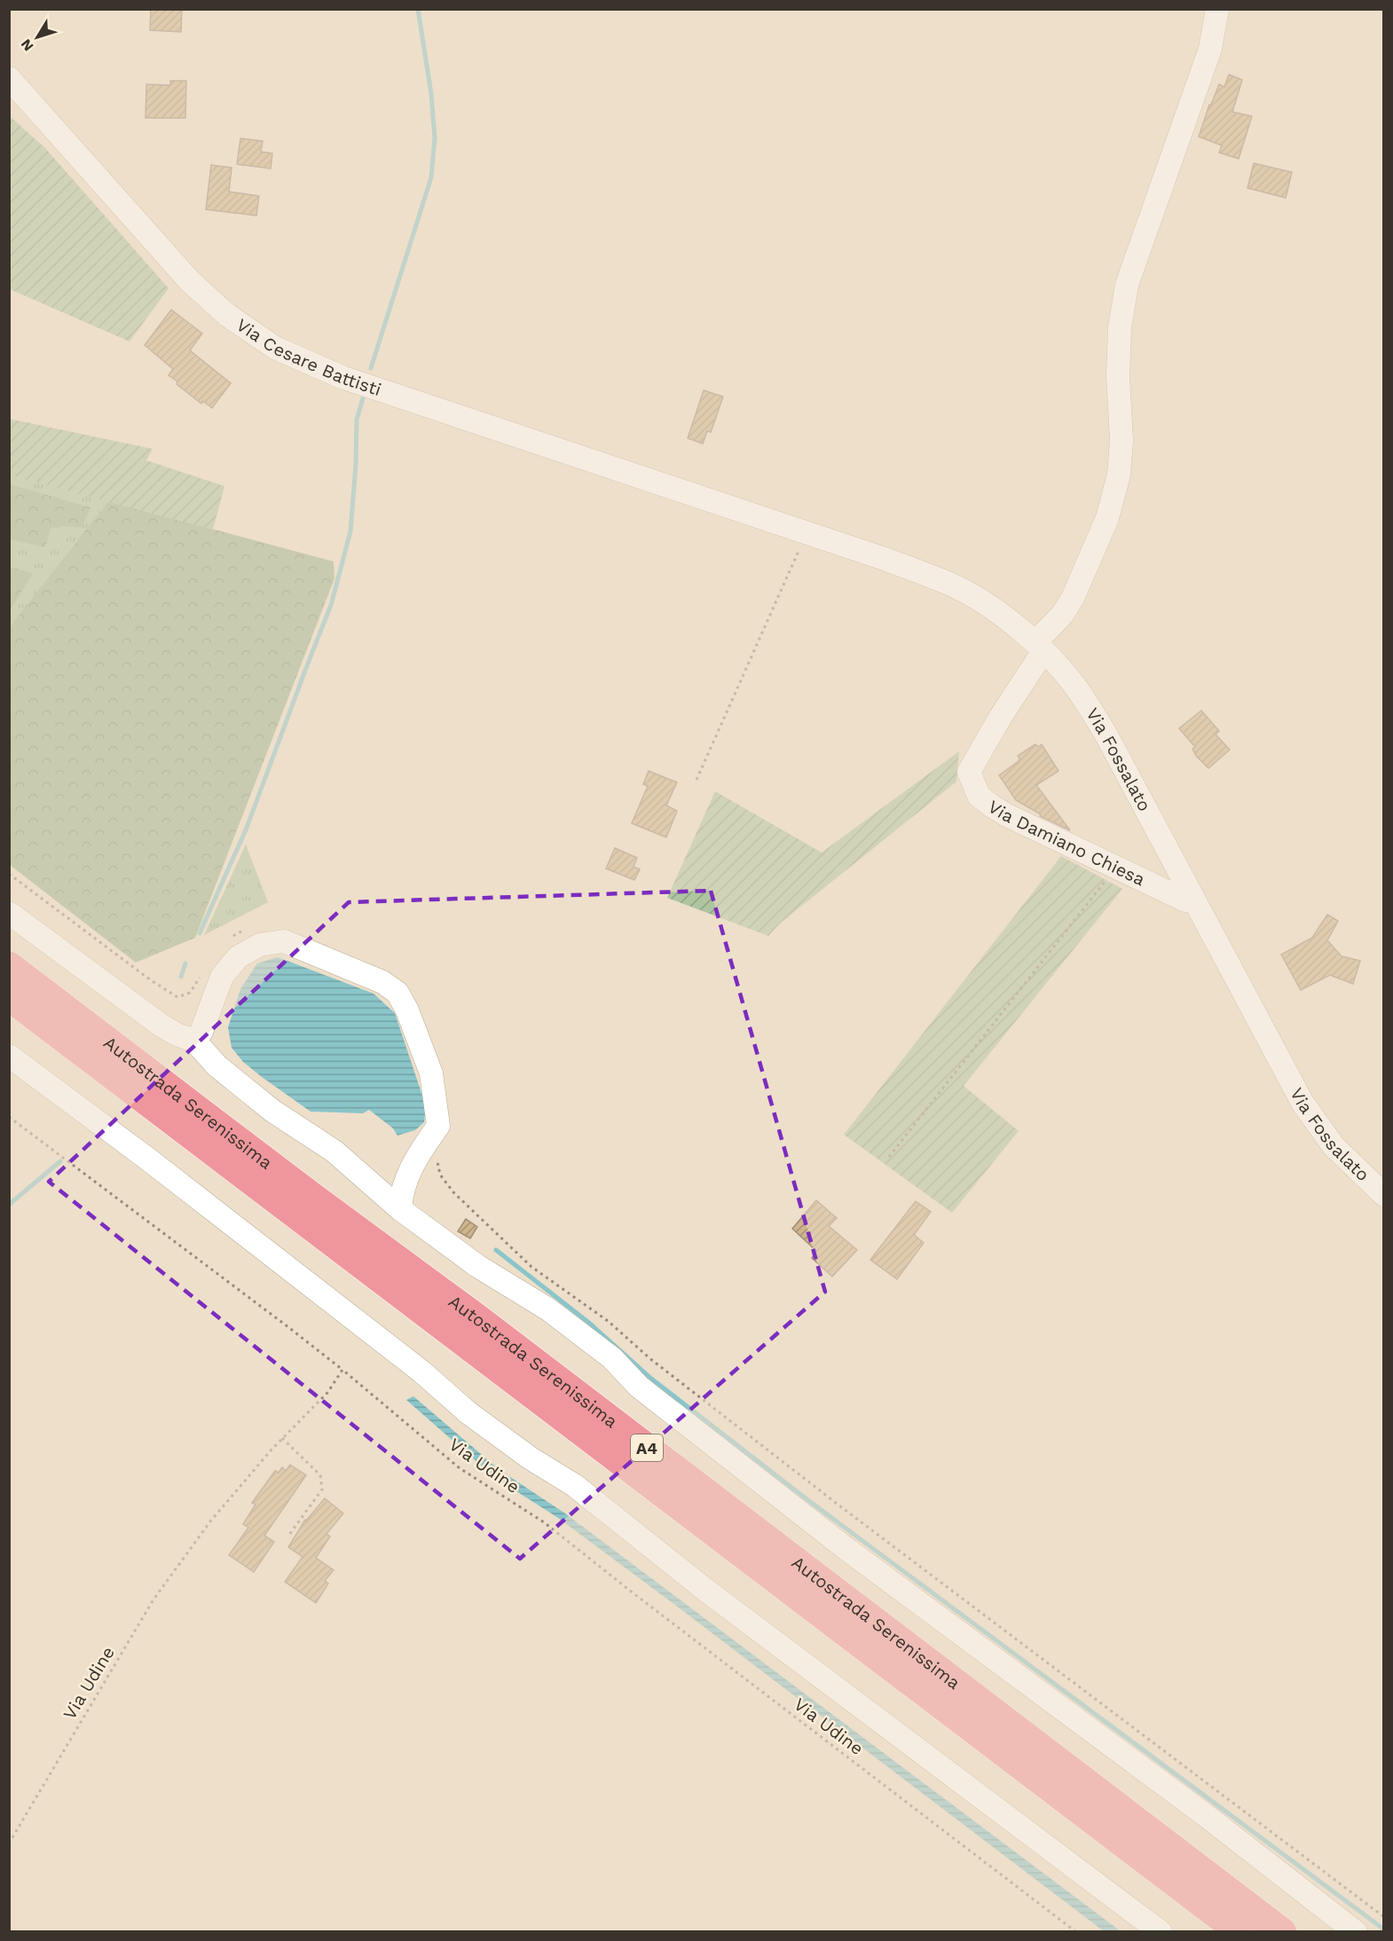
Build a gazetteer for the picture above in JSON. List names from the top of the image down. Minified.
{"streets":{"highway":["Autostrada Serenissima","A4"],"street":["Via Cesare Battisti","Via Fossalato","Via Damiano Chiesa"],"path":["Via Udine"]},"crossings":[["Via Cesare Battisti","Via Fossalato"],["Via Fossalato","Via Damiano Chiesa"]],"north":"bottom left"}
